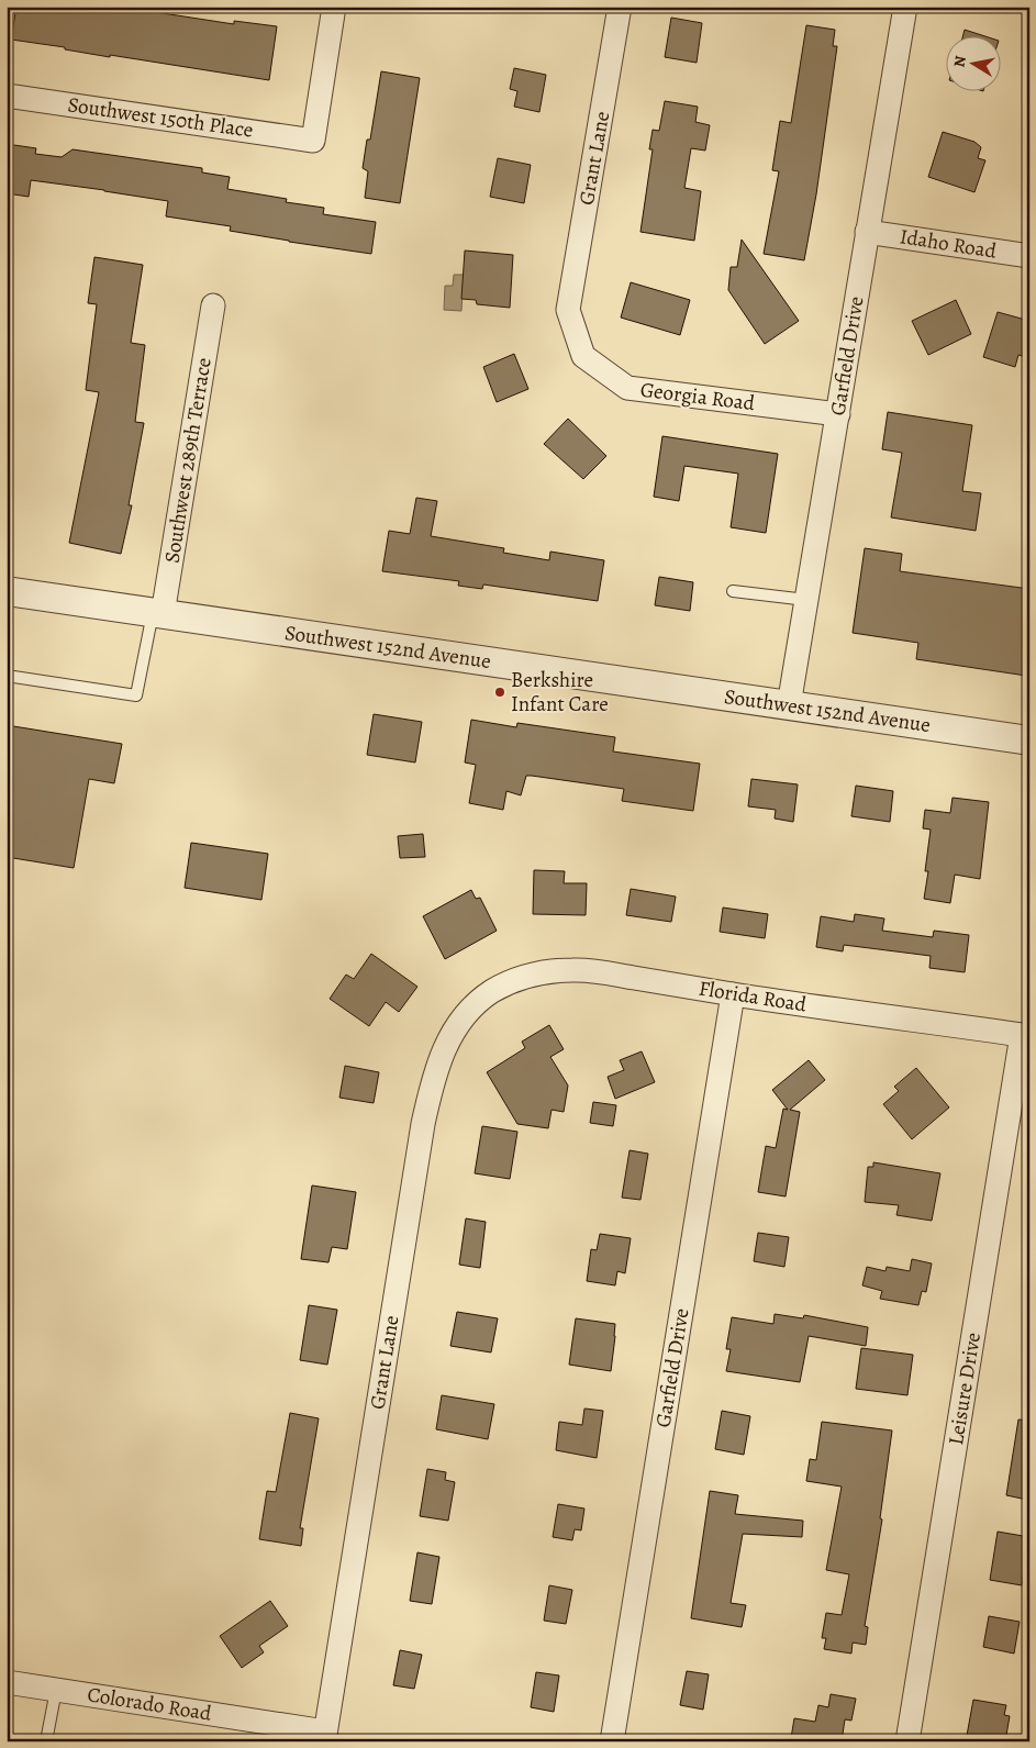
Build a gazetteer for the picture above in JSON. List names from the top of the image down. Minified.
{"streets":{"street":["Southwest 150th Place","Grant Lane","Idaho Road","Garfield Drive","Georgia Road","Southwest 289th Terrace","Southwest 152nd Avenue","Florida Road","Leisure Drive","Colorado Road"]},"crossings":[["Grant Lane","Georgia Road"],["Grant Lane","Florida Road"],["Grant Lane","Colorado Road"],["Idaho Road","Garfield Drive"],["Garfield Drive","Georgia Road"],["Garfield Drive","Southwest 152nd Avenue"],["Garfield Drive","Florida Road"],["Southwest 289th Terrace","Southwest 152nd Avenue"],["Florida Road","Leisure Drive"]],"places":["Berkshire Infant Care"],"north":"left"}
